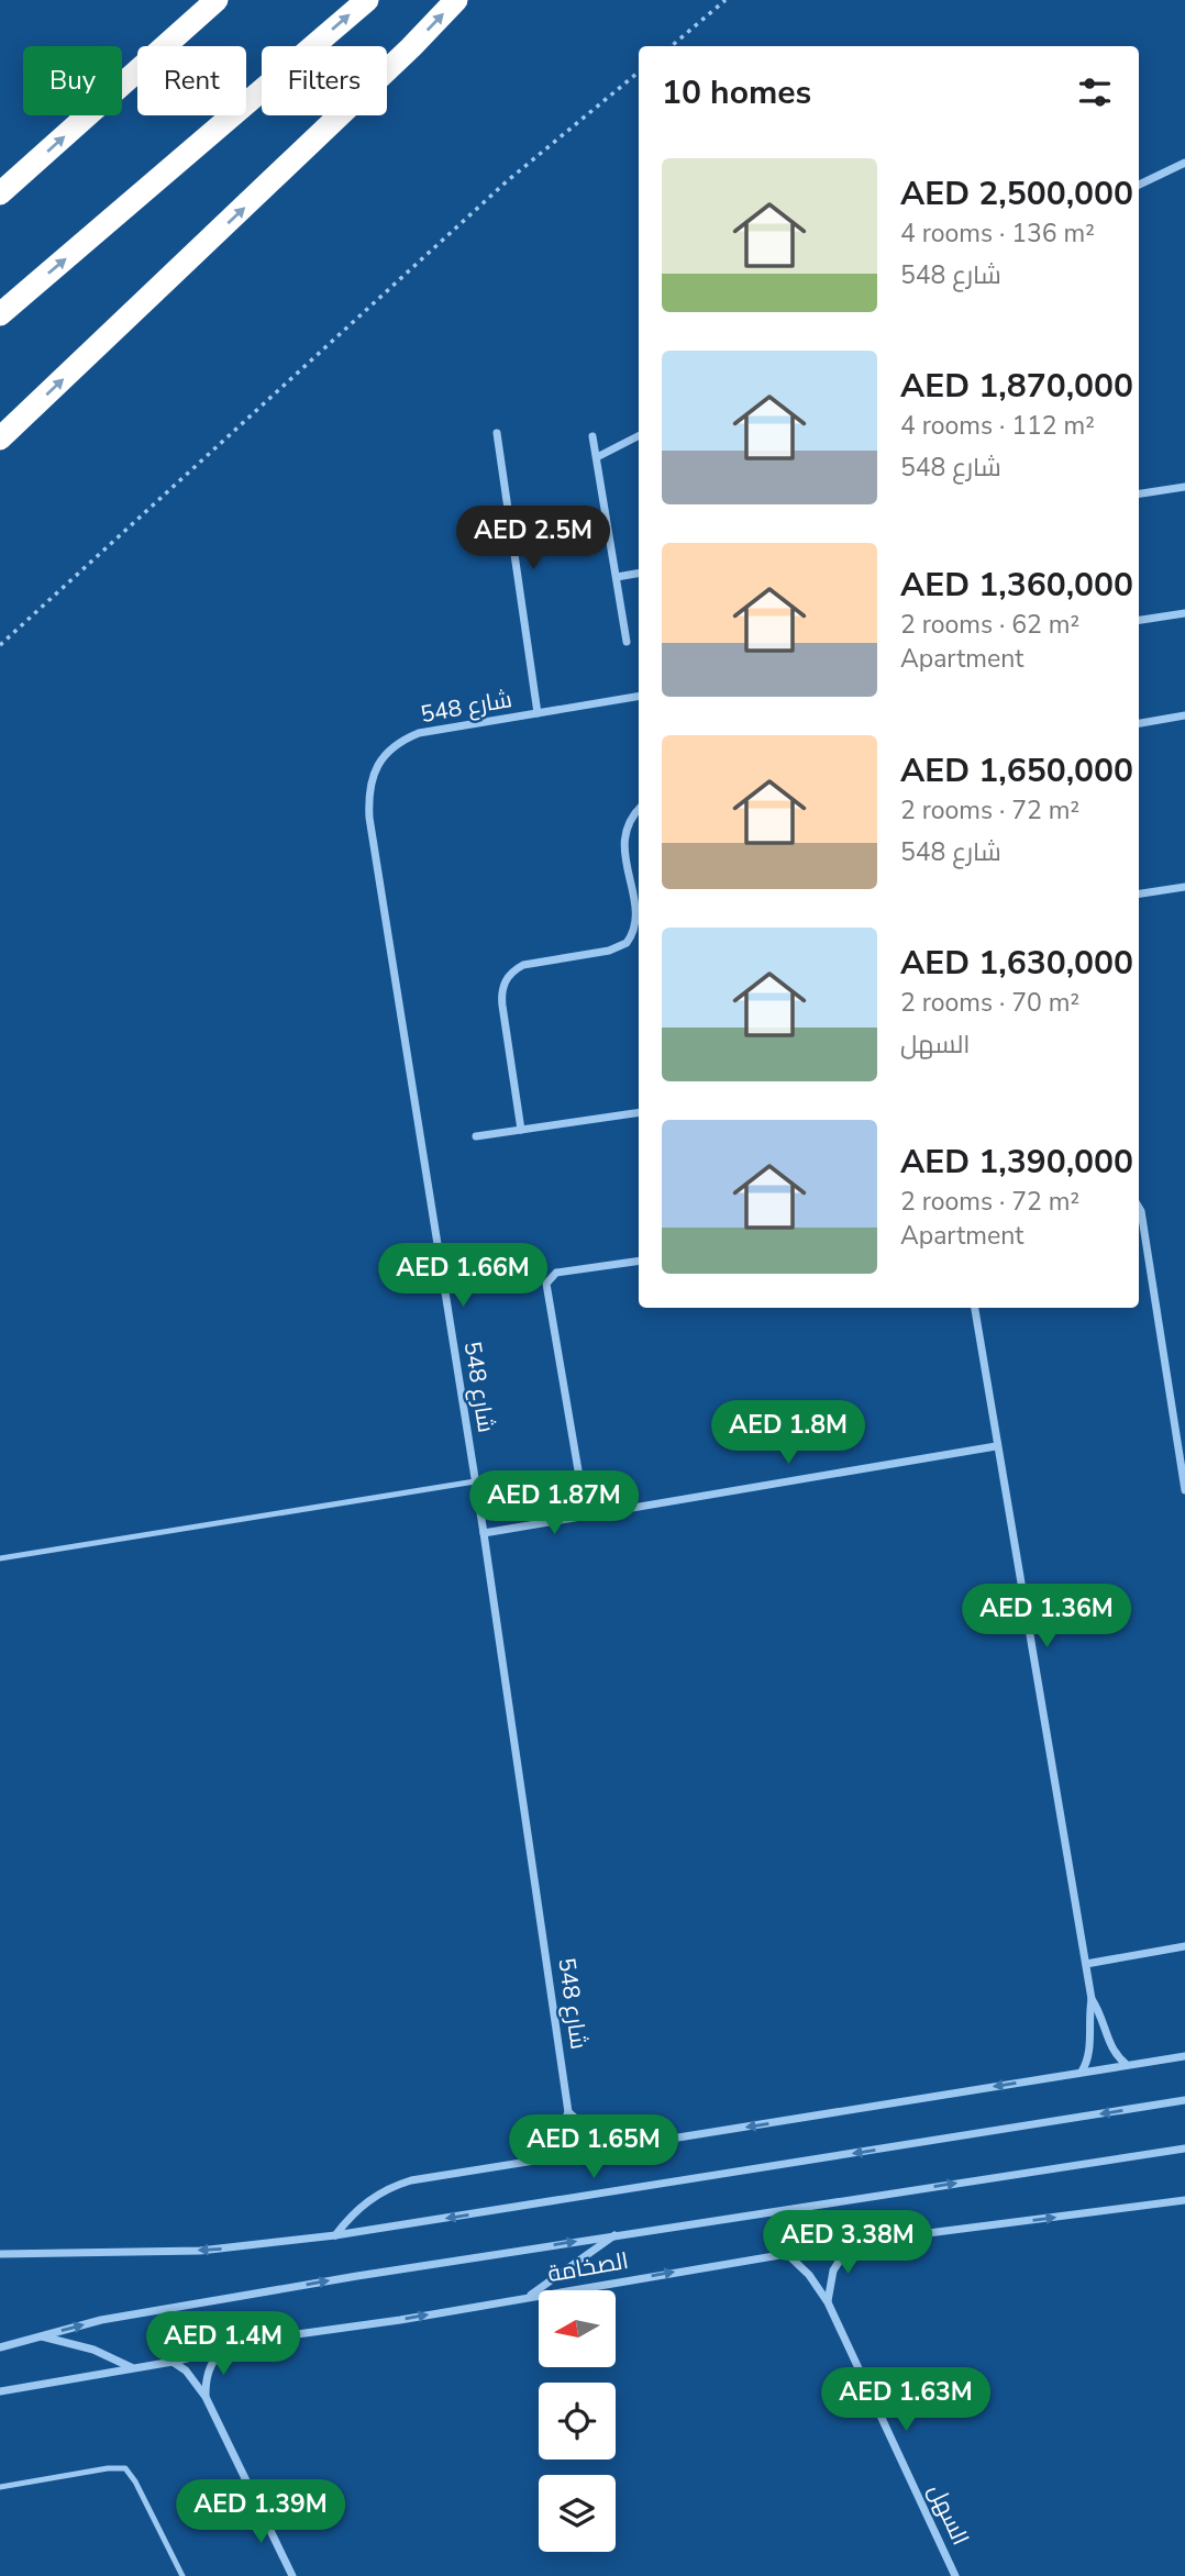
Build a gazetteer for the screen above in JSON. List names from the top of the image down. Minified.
{"streets":{"street":["شارع 548","الصخامة","السهل"]},"crossings":[["الصخامة","السهل"]],"north":"left","page":{"chip":["Buy","Rent","Filters"],"heading":"10 homes","list":[{"name":"AED 2,500,000","note":"4 rooms · 136 m² · شارع 548"},{"name":"AED 1,870,000","note":"4 rooms · 112 m² · شارع 548"},{"name":"AED 1,360,000","note":"2 rooms · 62 m² · Apartment"},{"name":"AED 1,650,000","note":"2 rooms · 72 m² · شارع 548"},{"name":"AED 1,630,000","note":"2 rooms · 70 m² · السهل"},{"name":"AED 1,390,000","note":"2 rooms · 72 m² · Apartment"}],"price":["AED 2.5M","AED 1.66M","AED 1.8M","AED 1.87M","AED 1.36M","AED 1.65M","AED 3.38M","AED 1.4M","AED 1.63M","AED 1.39M"]}}
